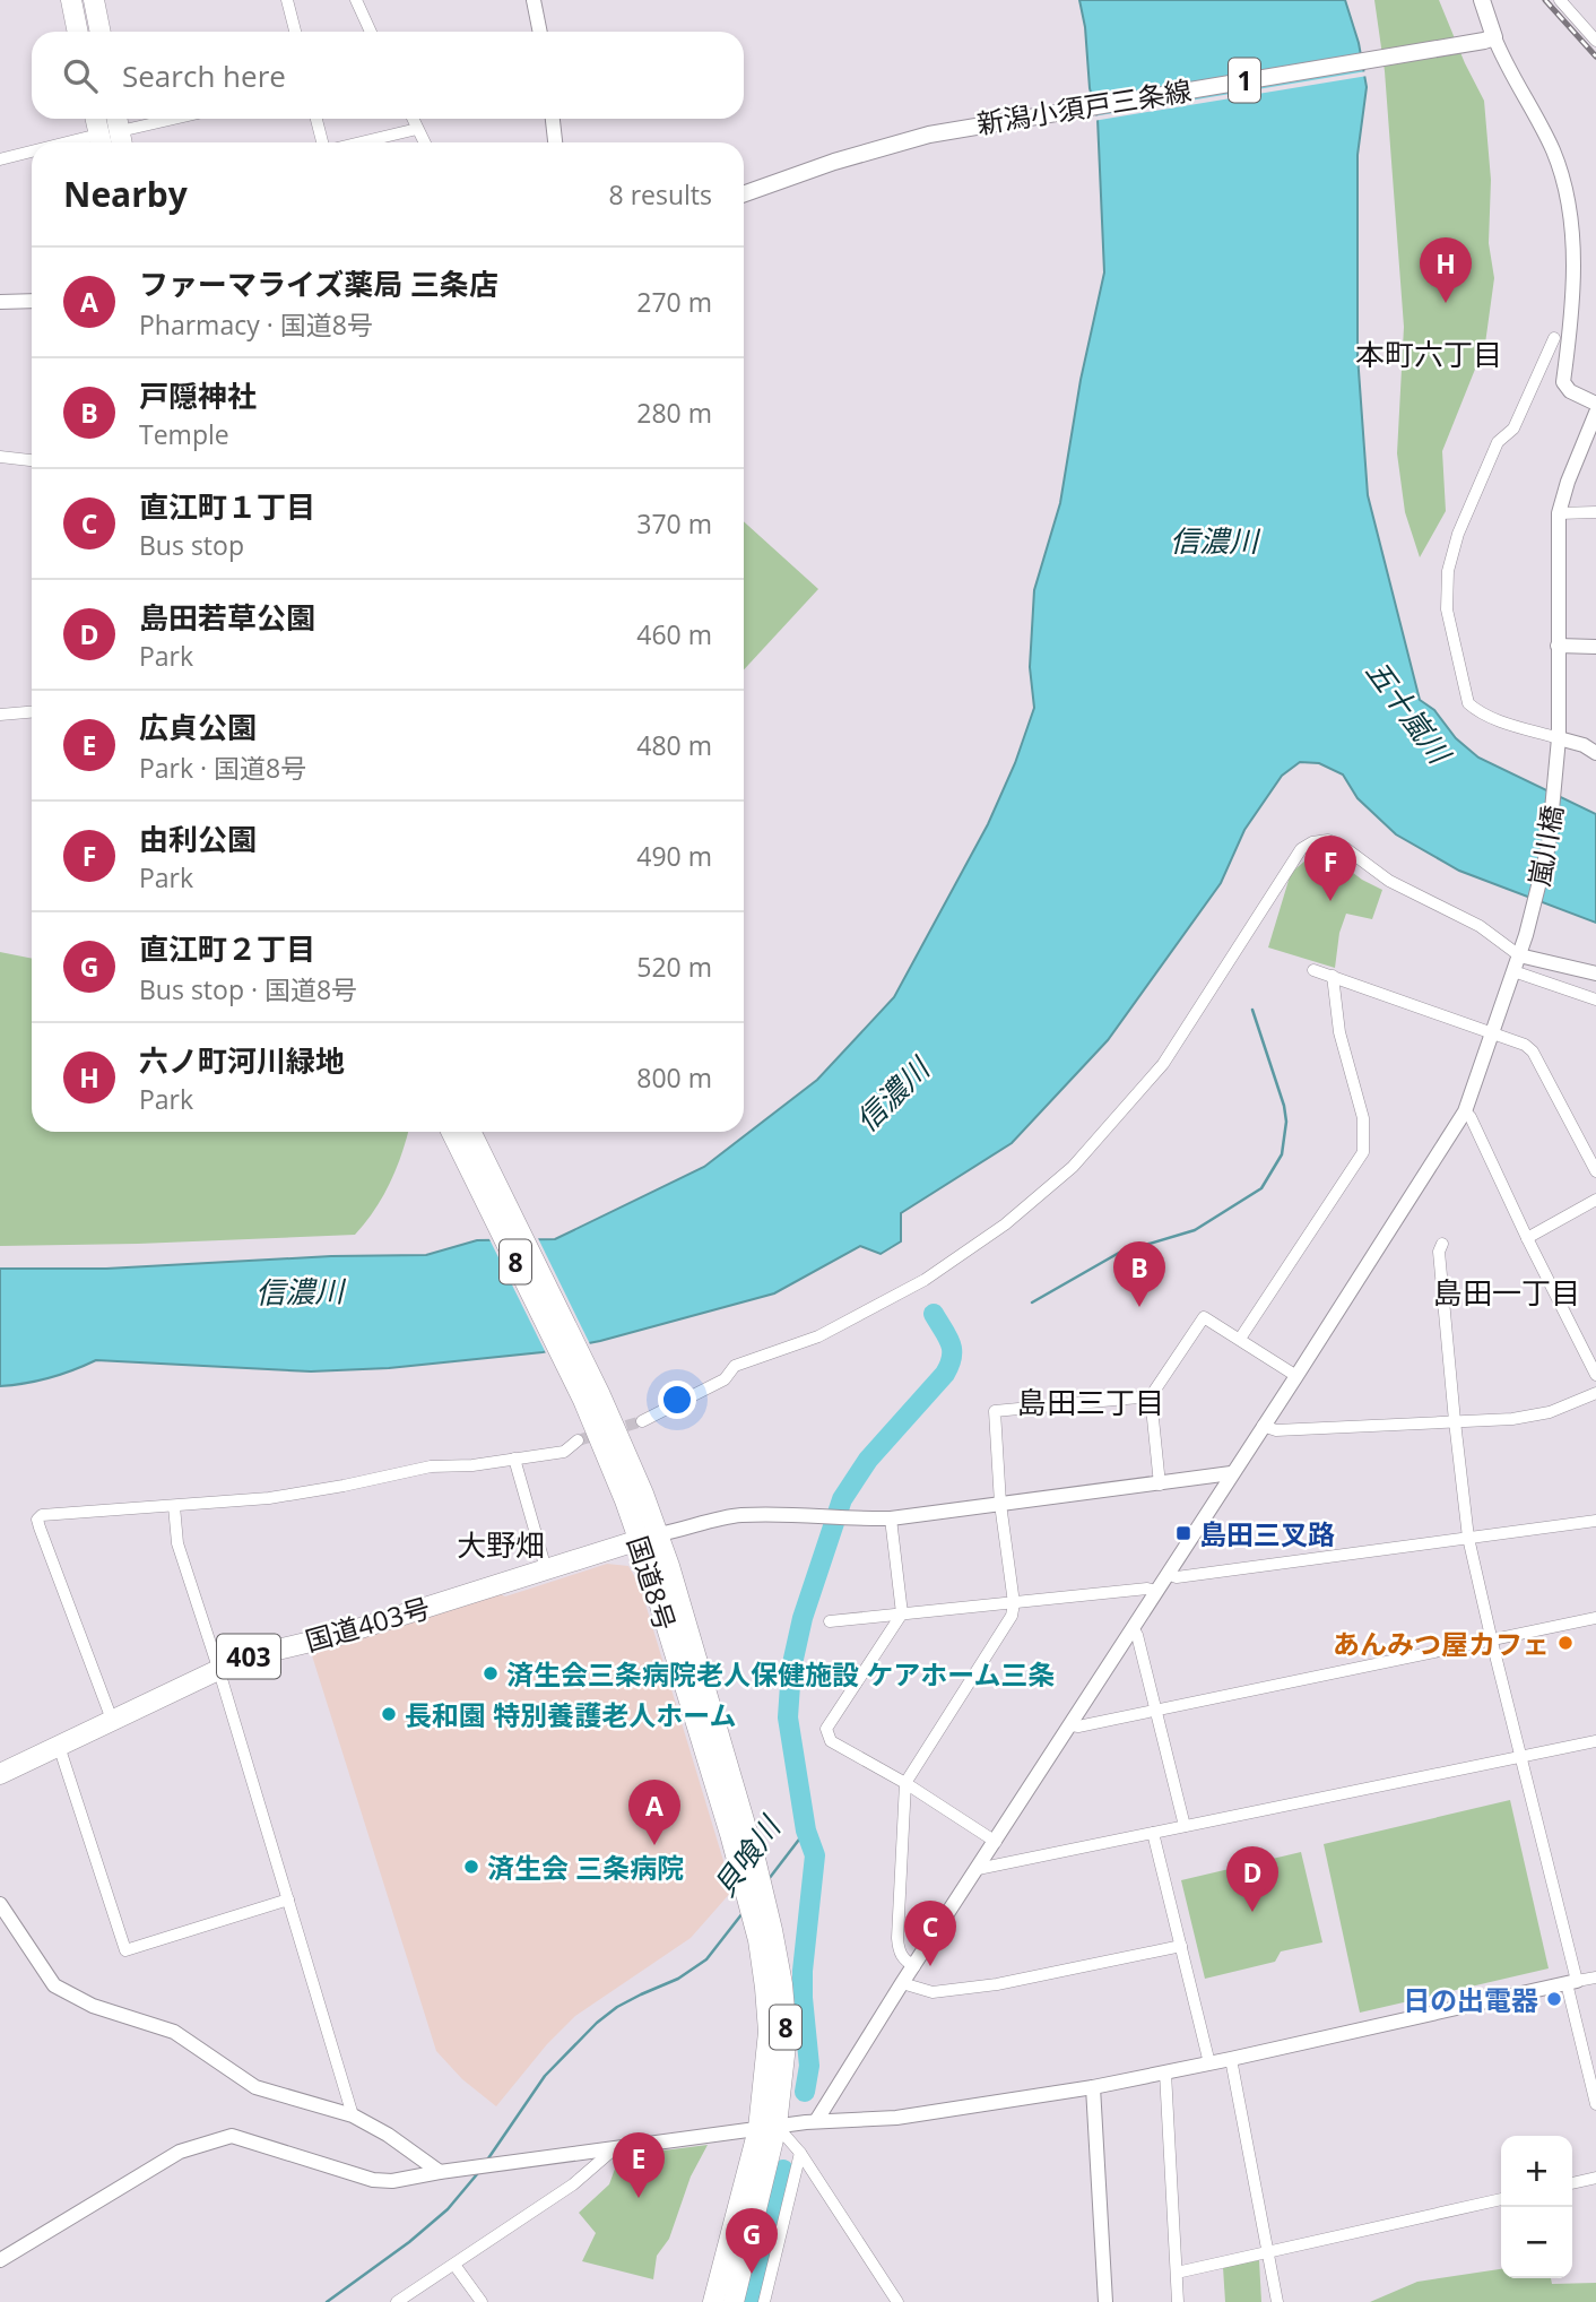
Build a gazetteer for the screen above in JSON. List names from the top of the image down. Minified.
{"streets":{"highway":["8","国道8号","国道403号","403"],"main road":["1","新潟小須戸三条線"],"street":["嵐川橋"]},"crossings":[["国道8号","国道403号"]],"districts":["本町六丁目","島田一丁目","島田三丁目","大野畑"],"water":["信濃川","五十嵐川","貝喰川"],"places":{"transit":["島田三叉路"],"other":["あんみつ屋カフェ","済生会三条病院老人保健施設 ケアホーム三条","長和園 特別養護老人ホーム","済生会 三条病院","日の出電器"]},"page":{"search":"Search here","heading":["Nearby","8 results"],"pins":["H","F","B","A","D","C","E","G"],"list":[{"mark":"A","name":"ファーマライズ薬局 三条店","note":"Pharmacy · 国道8号","value":"270 m"},{"mark":"B","name":"戸隠神社","note":"Temple","value":"280 m"},{"mark":"C","name":"直江町１丁目","note":"Bus stop","value":"370 m"},{"mark":"D","name":"島田若草公園","note":"Park","value":"460 m"},{"mark":"E","name":"広貞公園","note":"Park · 国道8号","value":"480 m"},{"mark":"F","name":"由利公園","note":"Park","value":"490 m"},{"mark":"G","name":"直江町２丁目","note":"Bus stop · 国道8号","value":"520 m"},{"mark":"H","name":"六ノ町河川緑地","note":"Park","value":"800 m"}],"map_buttons":["+","−"]}}
